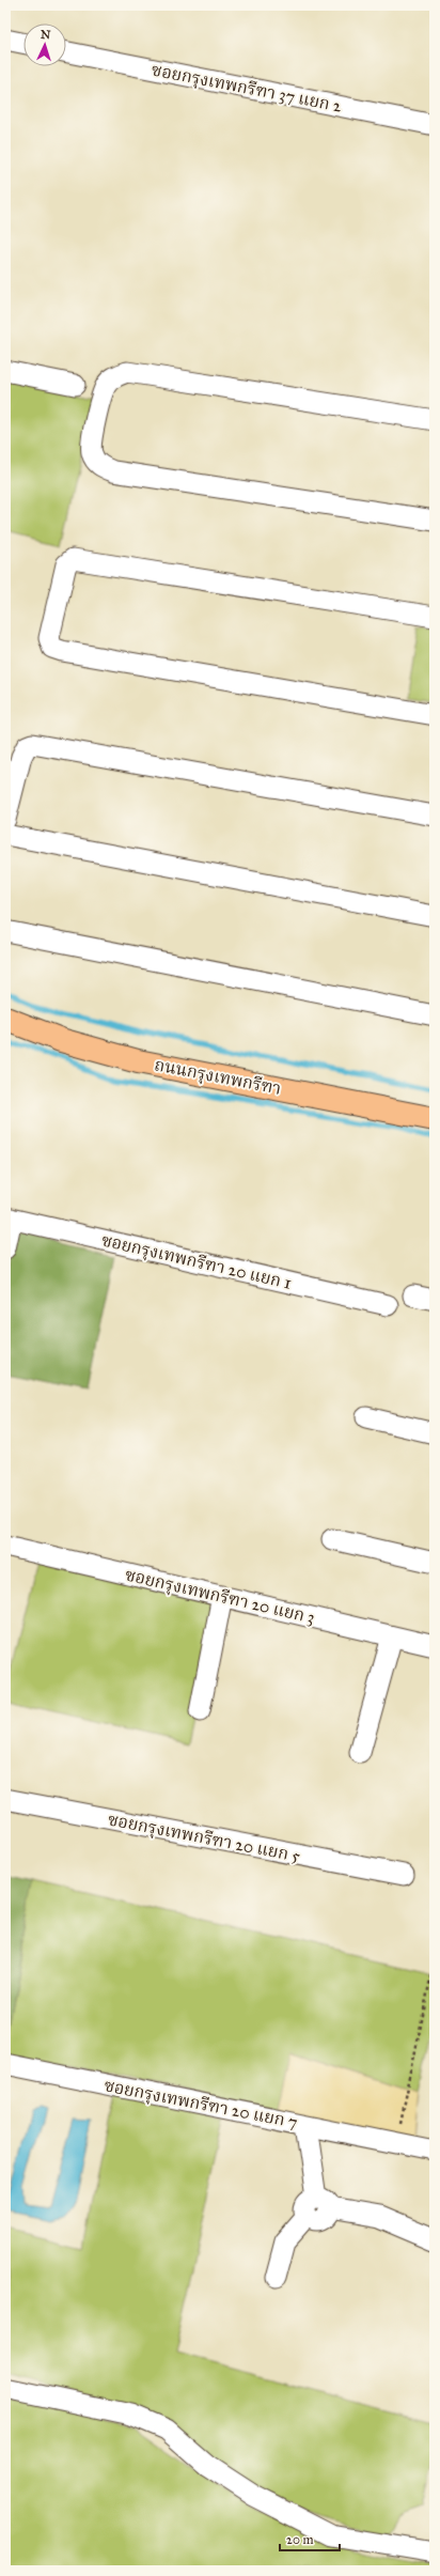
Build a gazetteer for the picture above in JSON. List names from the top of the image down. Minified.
{"streets":{"main road":["ถนนกรุงเทพกรีฑา"],"street":["ซอยกรุงเทพกรีฑา 37 แยก 2","ซอยกรุงเทพกรีฑา 20 แยก 1","ซอยกรุงเทพกรีฑา 20 แยก 3","ซอยกรุงเทพกรีฑา 20 แยก 5","ซอยกรุงเทพกรีฑา 20 แยก 7"]},"scale_bar":"20 m","north":"top"}
